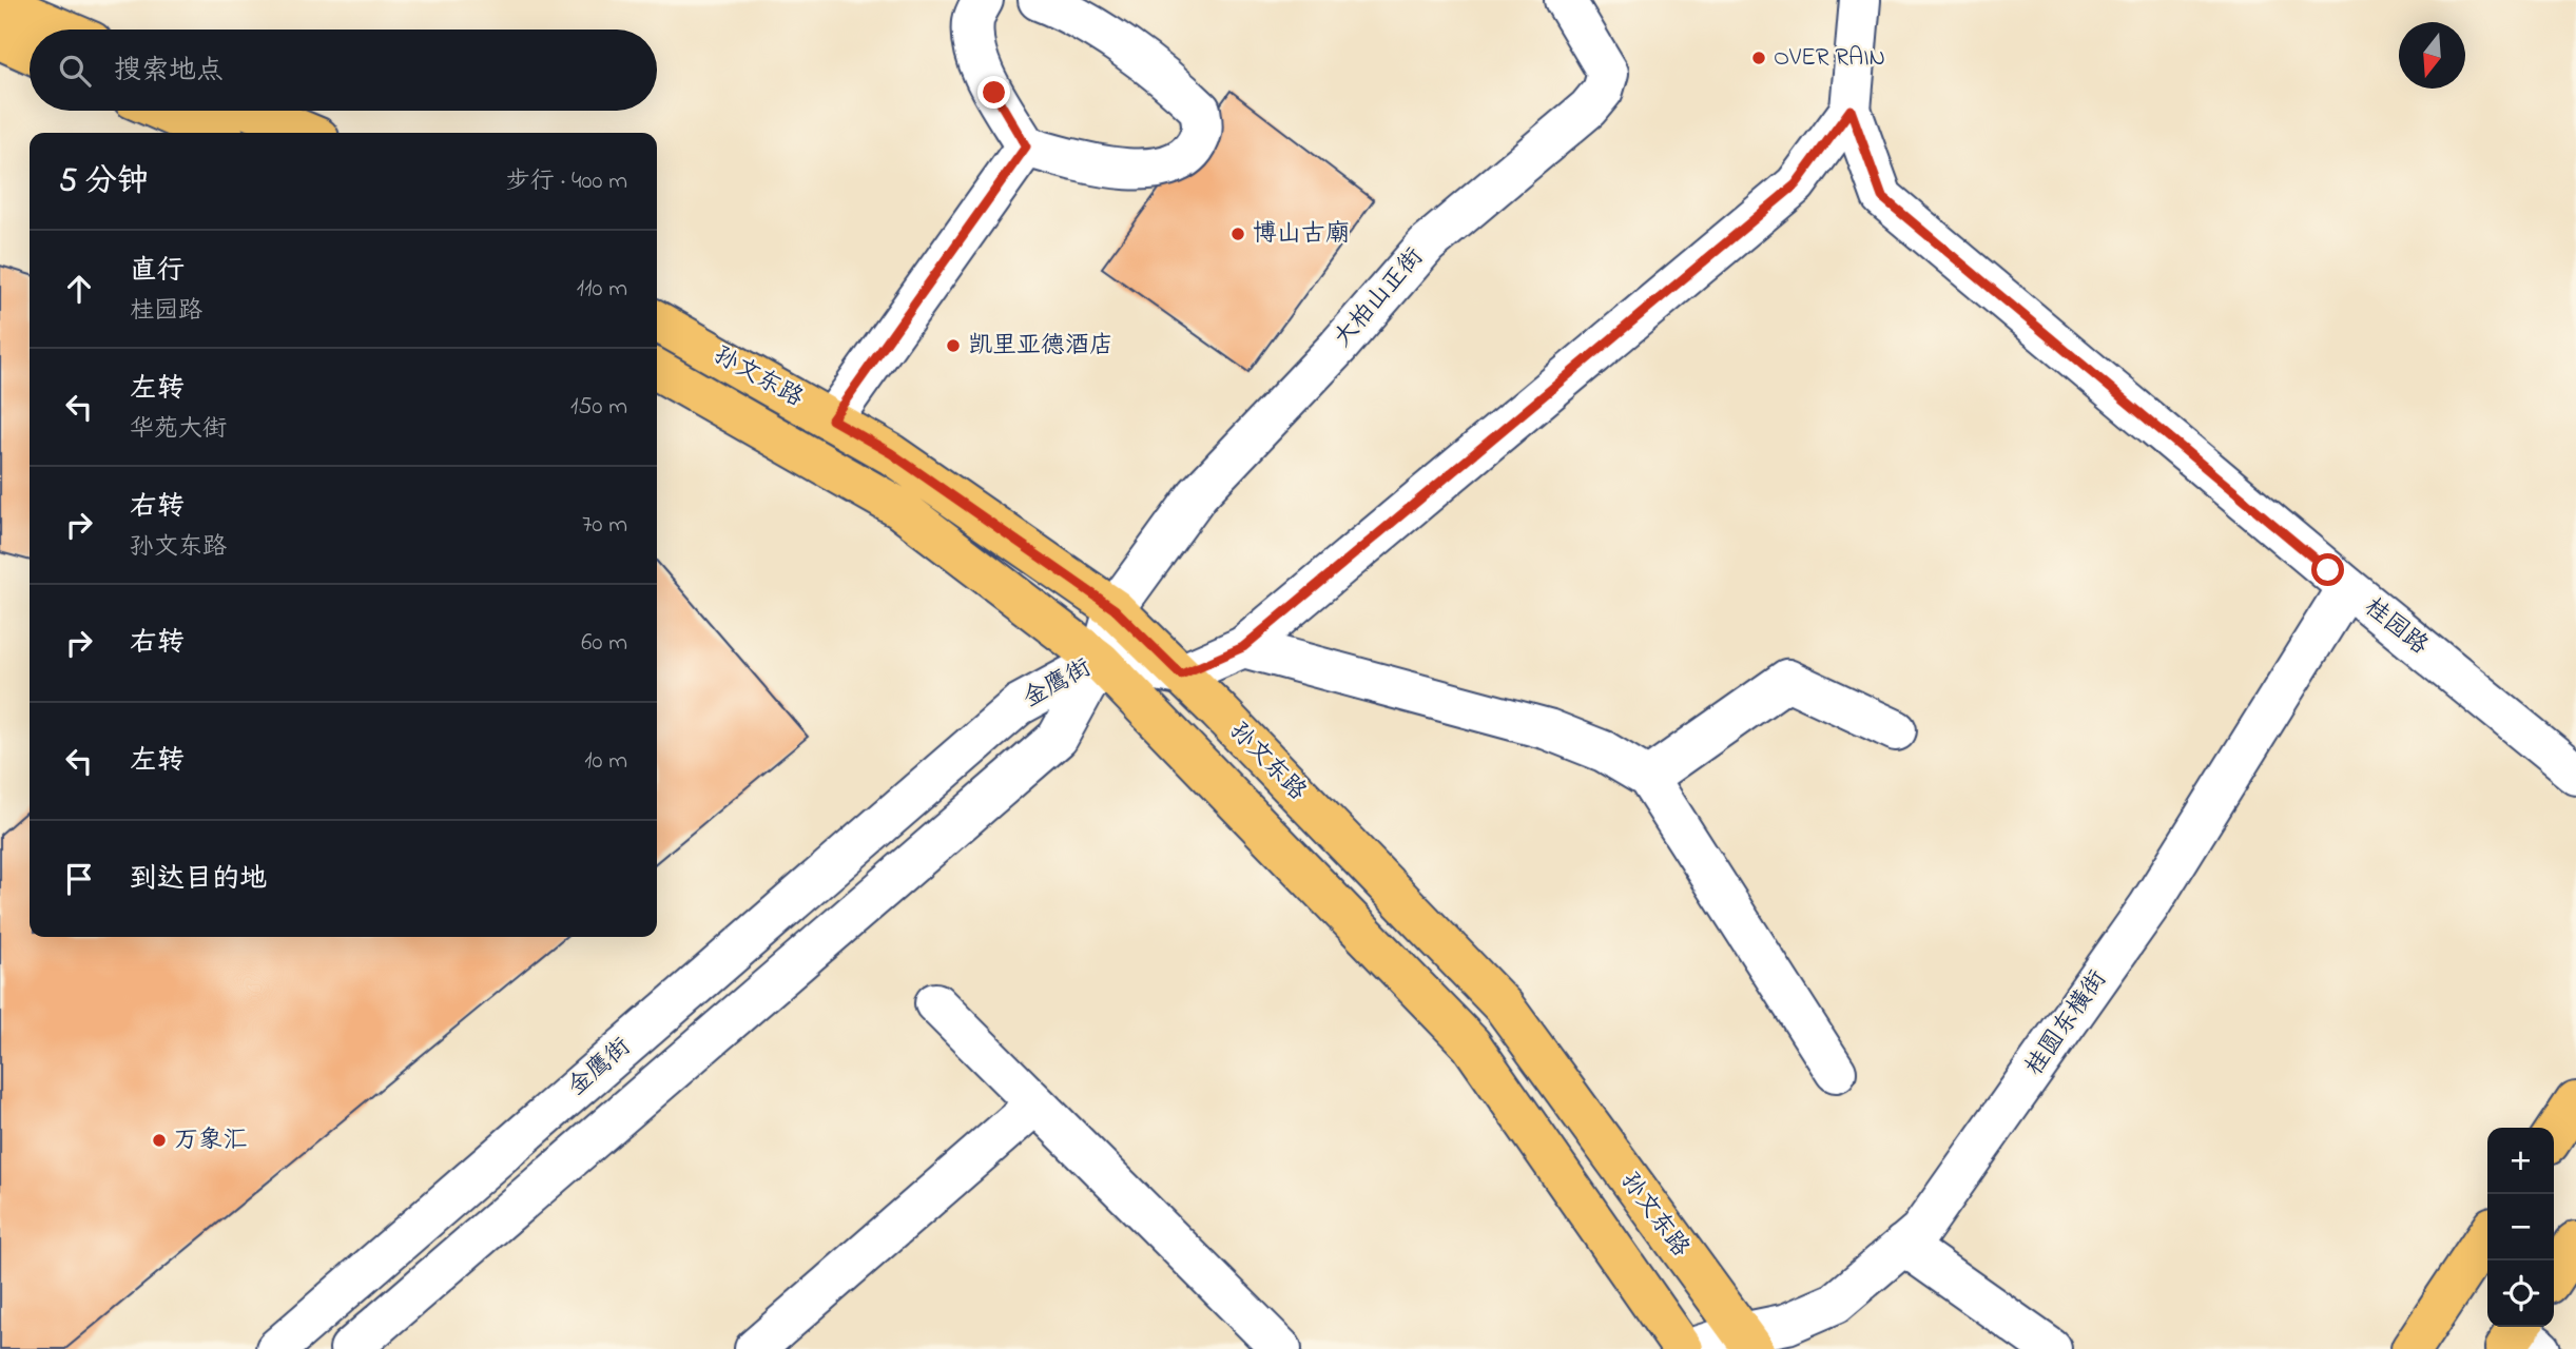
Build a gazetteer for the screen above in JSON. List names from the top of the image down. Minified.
{"streets":{"main road":["孙文东路"],"street":["大柏山正街","桂园路","金鹰街","桂圆东横街"]},"crossings":[["大柏山正街","孙文东路"],["大柏山正街","金鹰街"],["孙文东路","金鹰街"],["孙文东路","桂圆东横街"],["桂园路","桂圆东横街"]],"places":["OVER RAIN","博山古廟","凯里亚德酒店","万象汇"],"north":"bottom","page":{"search":"搜索地点","heading":["5 分钟","步行 · 400 m"],"list":[["直行","桂园路","110 m"],["左转","华苑大街","150 m"],["右转","孙文东路","70 m"],["右转","60 m"],["左转","10 m"],"到达目的地"],"map_buttons":["+","−"]}}
